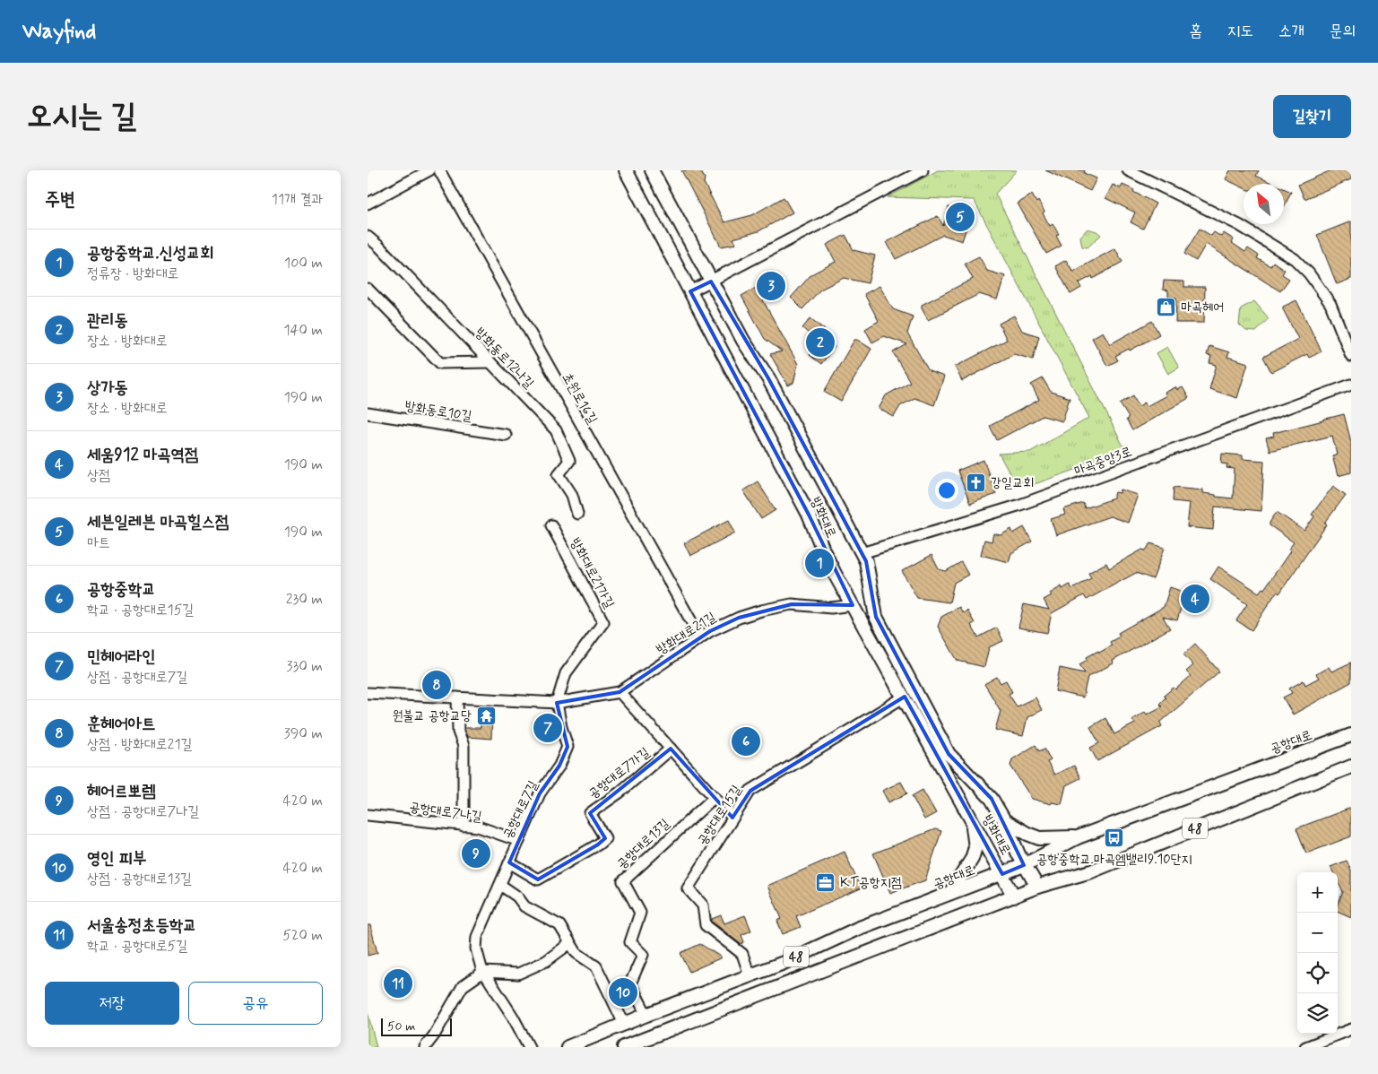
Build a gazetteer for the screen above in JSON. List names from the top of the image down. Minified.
{"streets":{"main road":["방화대로","공항대로","48"],"street":["방화동로12나길","초원로16길","방화동로10길","마곡중앙3로","방화대로21가길","방화대로21길","공항대로7가길","공항대로7길","공항대로7나길","공항대로15길","공항대로13길"]},"crossings":[["초원로16길","방화대로21길"],["마곡중앙3로","방화대로"],["방화대로","방화대로21길"],["방화대로","공항대로"],["방화대로","공항대로15길"],["방화대로","48"],["방화대로21가길","방화대로21길"],["방화대로21가길","공항대로7길"],["방화대로21길","공항대로7길"],["공항대로","공항대로15길"],["공항대로","공항대로13길"],["공항대로7가길","공항대로7길"],["공항대로7길","공항대로7나길"]],"places":{"shop":["마곡헤어"],"church":["강일교회"],"temple":["원불교 공항교당"],"bus stop":["공항중학교.마곡엠밸리9.10단지"],"office":["KT공항지점"]},"scale_bar":"50 m","north":"top left","page":{"header":"Wayfind","nav":["홈","지도","소개","문의"],"buttons":["길찾기",["저장","공유"]],"title":"오시는 길","heading":["주변","11개 결과"],"pins":["5","3","2","1","4","8","7","6","9","11","10"],"list":[{"mark":"1","name":"공항중학교.신성교회","note":"정류장 · 방화대로","value":"100 m"},{"mark":"2","name":"관리동","note":"장소 · 방화대로","value":"140 m"},{"mark":"3","name":"상가동","note":"장소 · 방화대로","value":"190 m"},{"mark":"4","name":"세움912 마곡역점","note":"상점","value":"190 m"},{"mark":"5","name":"세븐일레븐 마곡힐스점","note":"마트","value":"190 m"},{"mark":"6","name":"공항중학교","note":"학교 · 공항대로15길","value":"230 m"},{"mark":"7","name":"민헤어라인","note":"상점 · 공항대로7길","value":"330 m"},{"mark":"8","name":"훈헤어아트","note":"상점 · 방화대로21길","value":"390 m"},{"mark":"9","name":"헤어르뽀렘","note":"상점 · 공항대로7나길","value":"420 m"},{"mark":"10","name":"영인 피부","note":"상점 · 공항대로13길","value":"420 m"},{"mark":"11","name":"서울송정초등학교","note":"학교 · 공항대로5길","value":"520 m"}],"map_buttons":["+","−"],"scale":"50 m"}}
